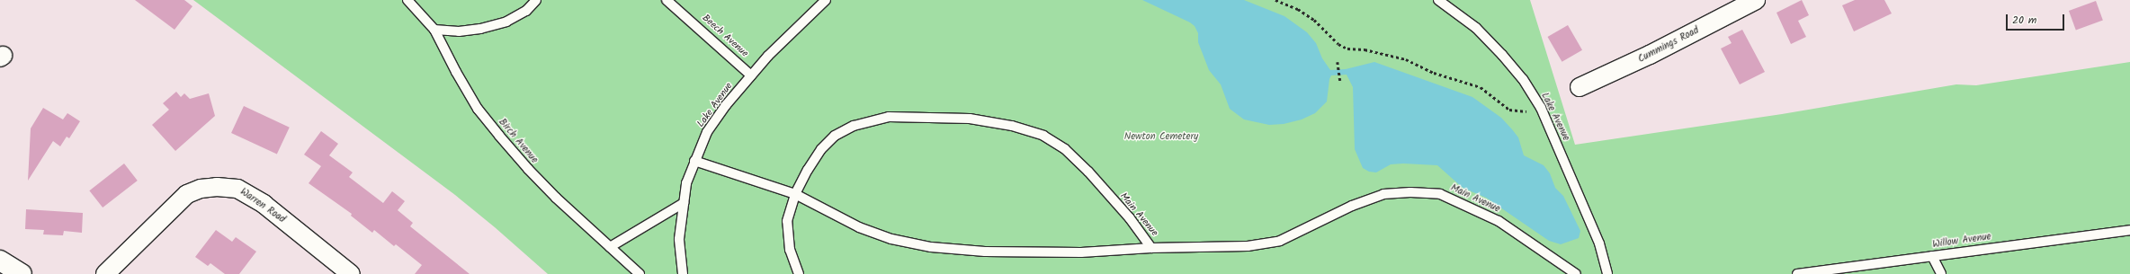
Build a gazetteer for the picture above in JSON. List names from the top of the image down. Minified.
{"streets":{"street":["Cummings Road","Warren Road"],"lane":["Beech Avenue","Lake Avenue","Birch Avenue","Main Avenue","Willow Avenue"]},"crossings":[["Beech Avenue","Lake Avenue"]],"parks":["Newton Cemetery"],"scale_bar":"20 m"}
